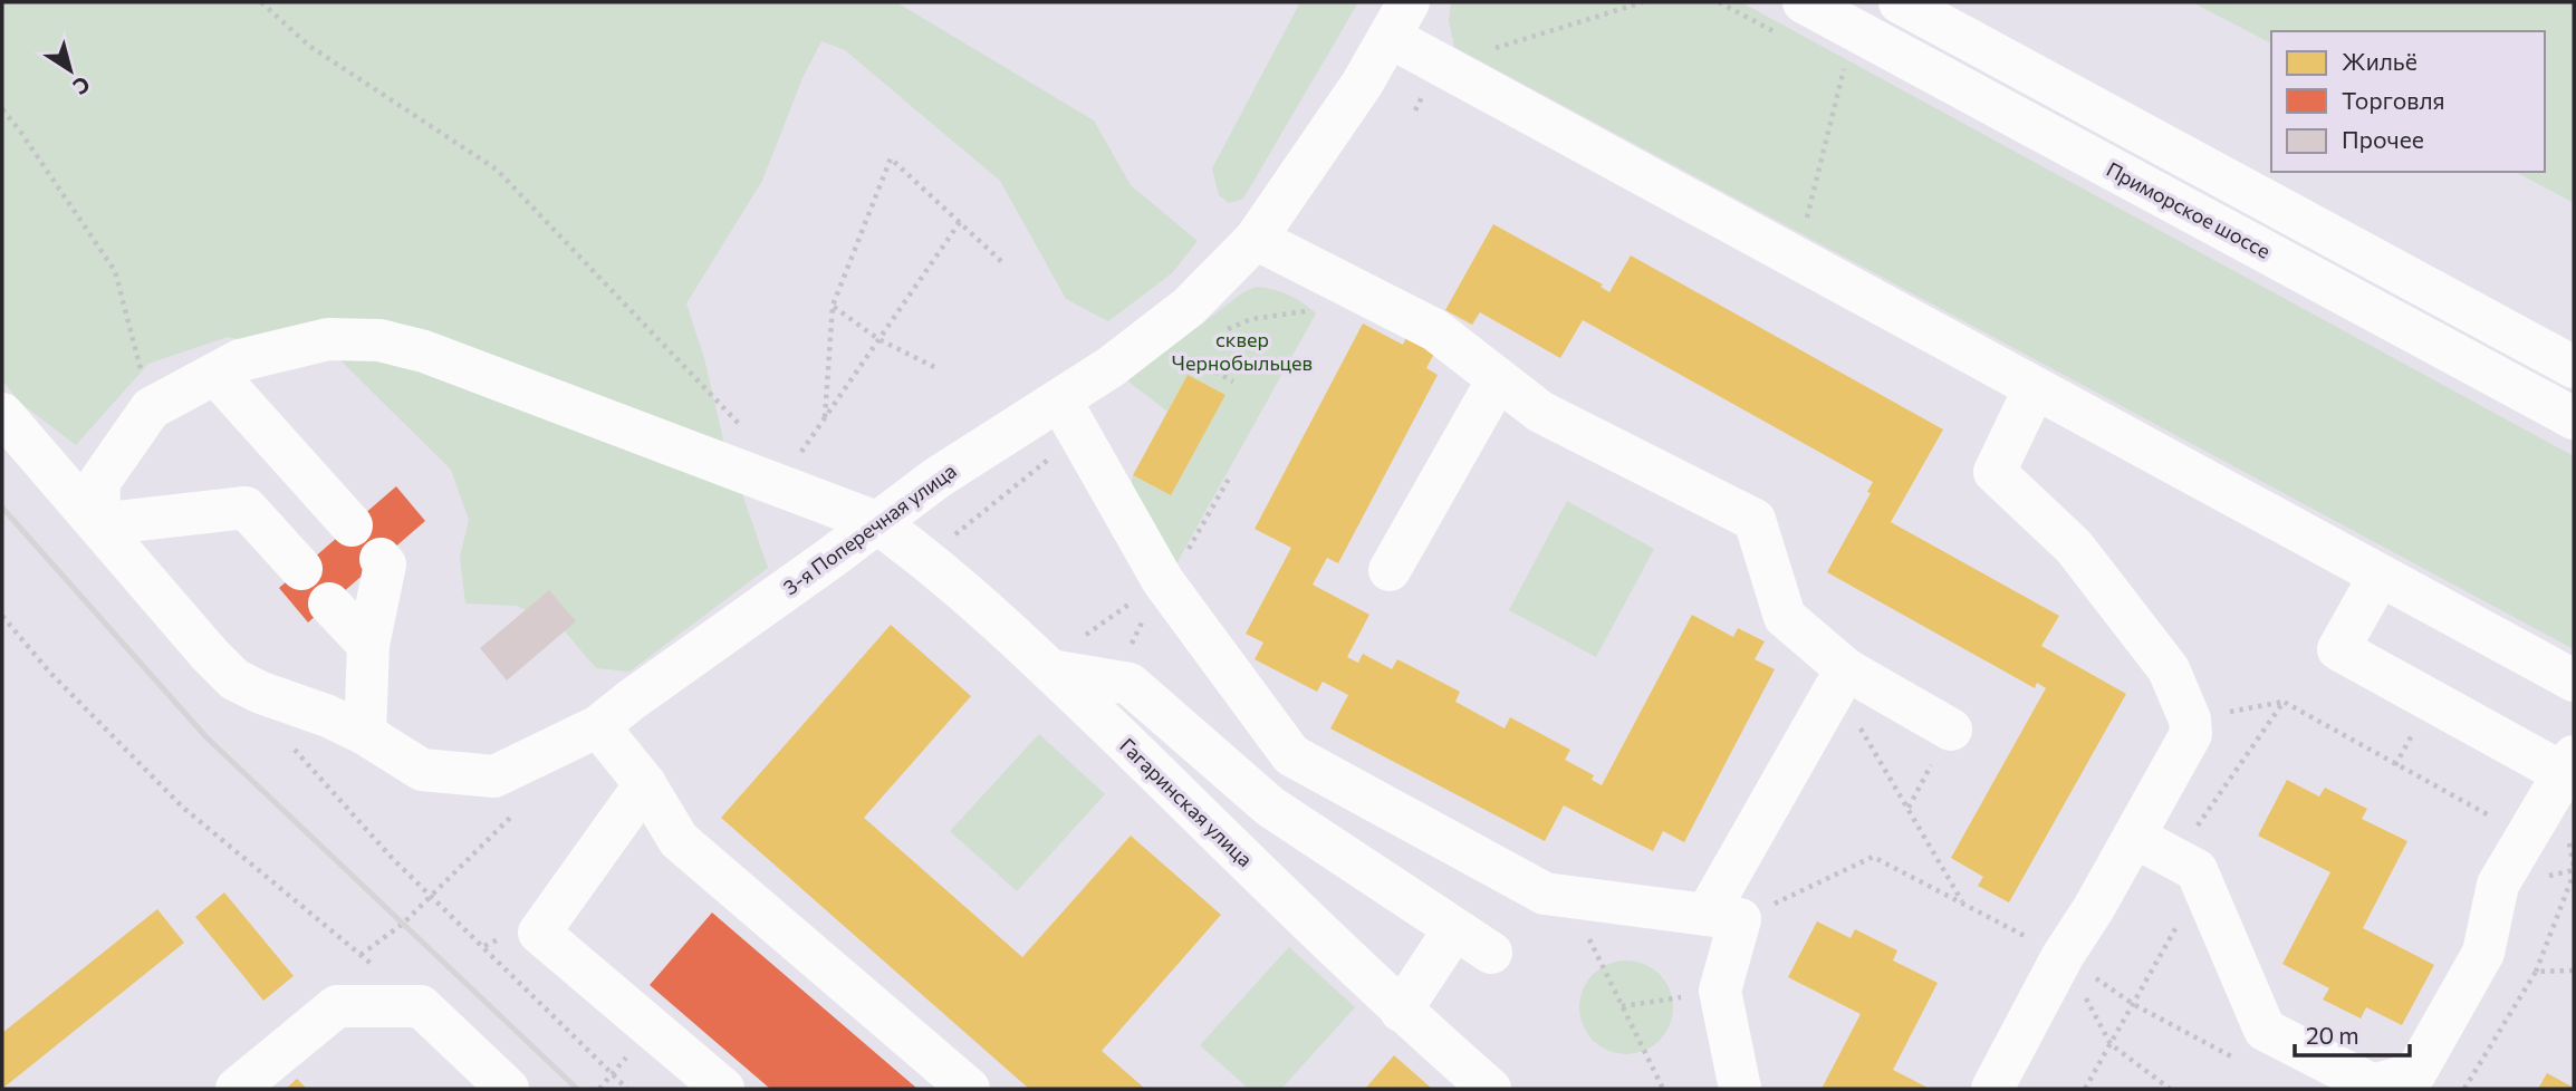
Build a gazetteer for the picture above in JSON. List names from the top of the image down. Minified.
{"streets":{"main road":["Приморское шоссе","3-я Поперечная улица","Гагаринская улица"]},"crossings":[["3-я Поперечная улица","Гагаринская улица"]],"parks":["сквер Чернобыльцев"],"legend":["Жильё","Торговля","Прочее"],"scale_bar":"20 m","north":"bottom right"}
